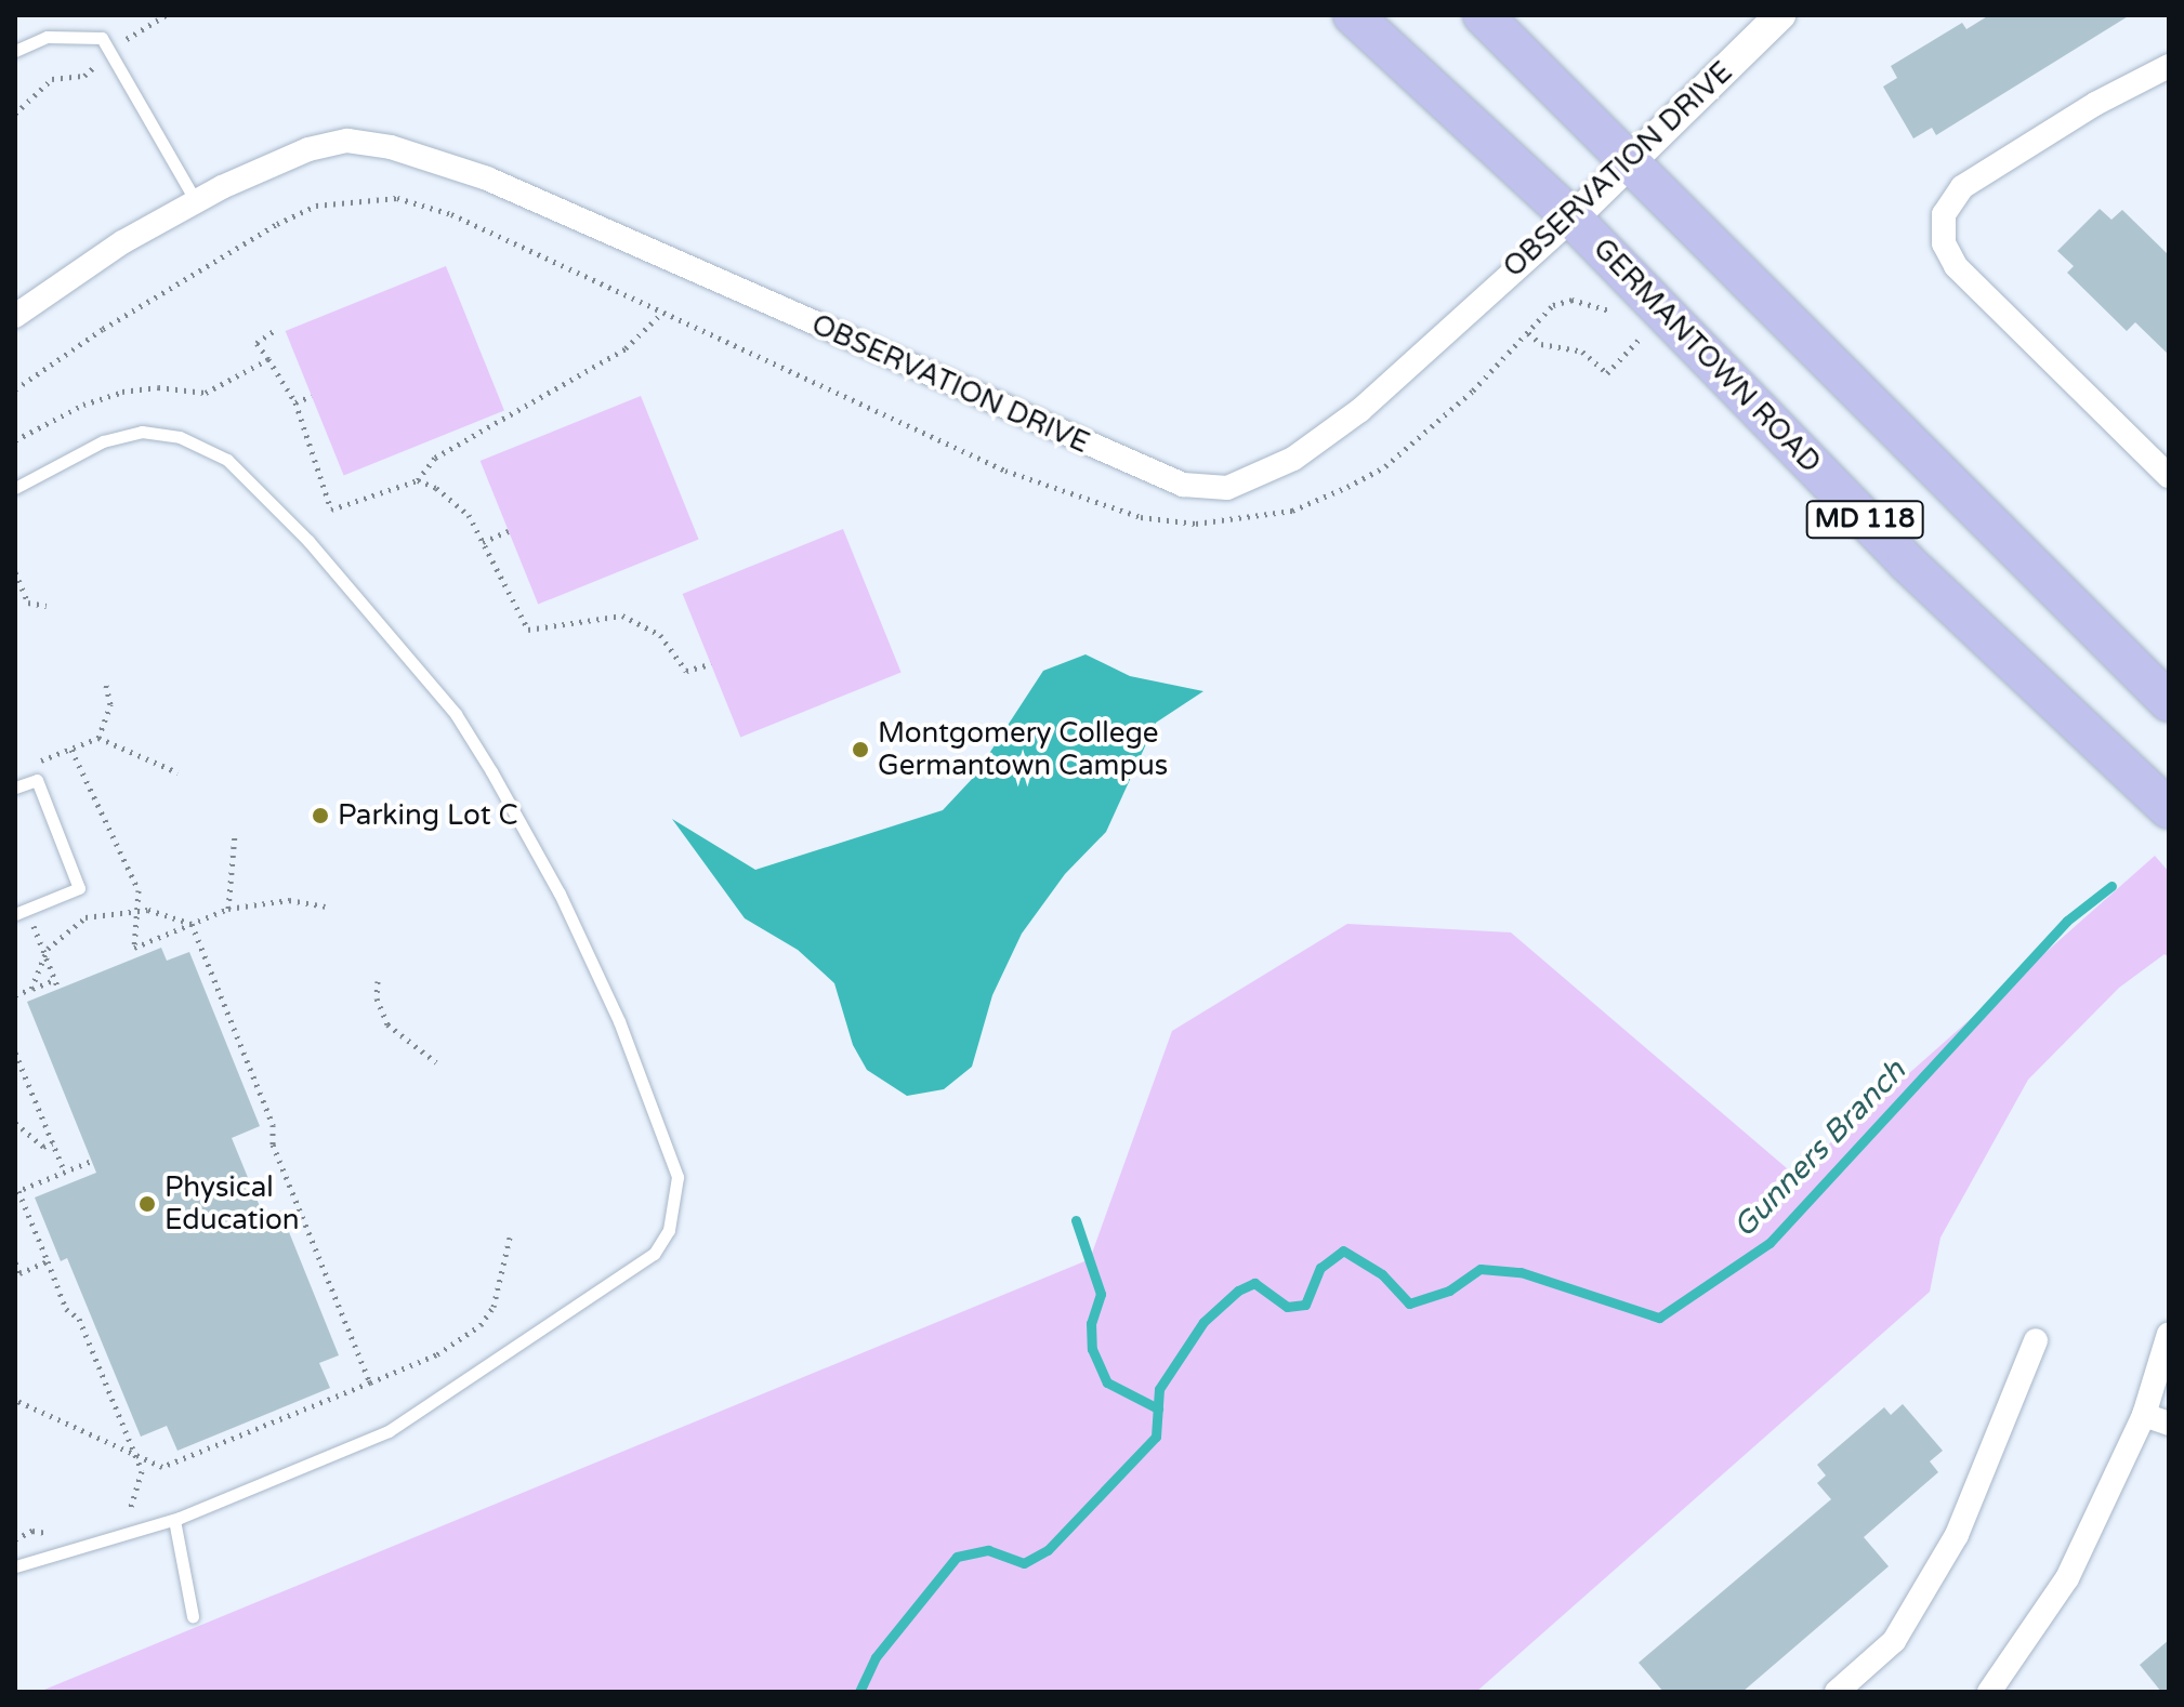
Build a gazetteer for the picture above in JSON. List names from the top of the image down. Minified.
{"streets":{"main road":["GERMANTOWN ROAD","MD 118"],"street":["OBSERVATION DRIVE"]},"crossings":[["OBSERVATION DRIVE","GERMANTOWN ROAD"],["OBSERVATION DRIVE","MD 118"]],"water":["Gunners Branch"],"places":["Montgomery College Germantown Campus","Parking Lot C","Physical Education"]}
